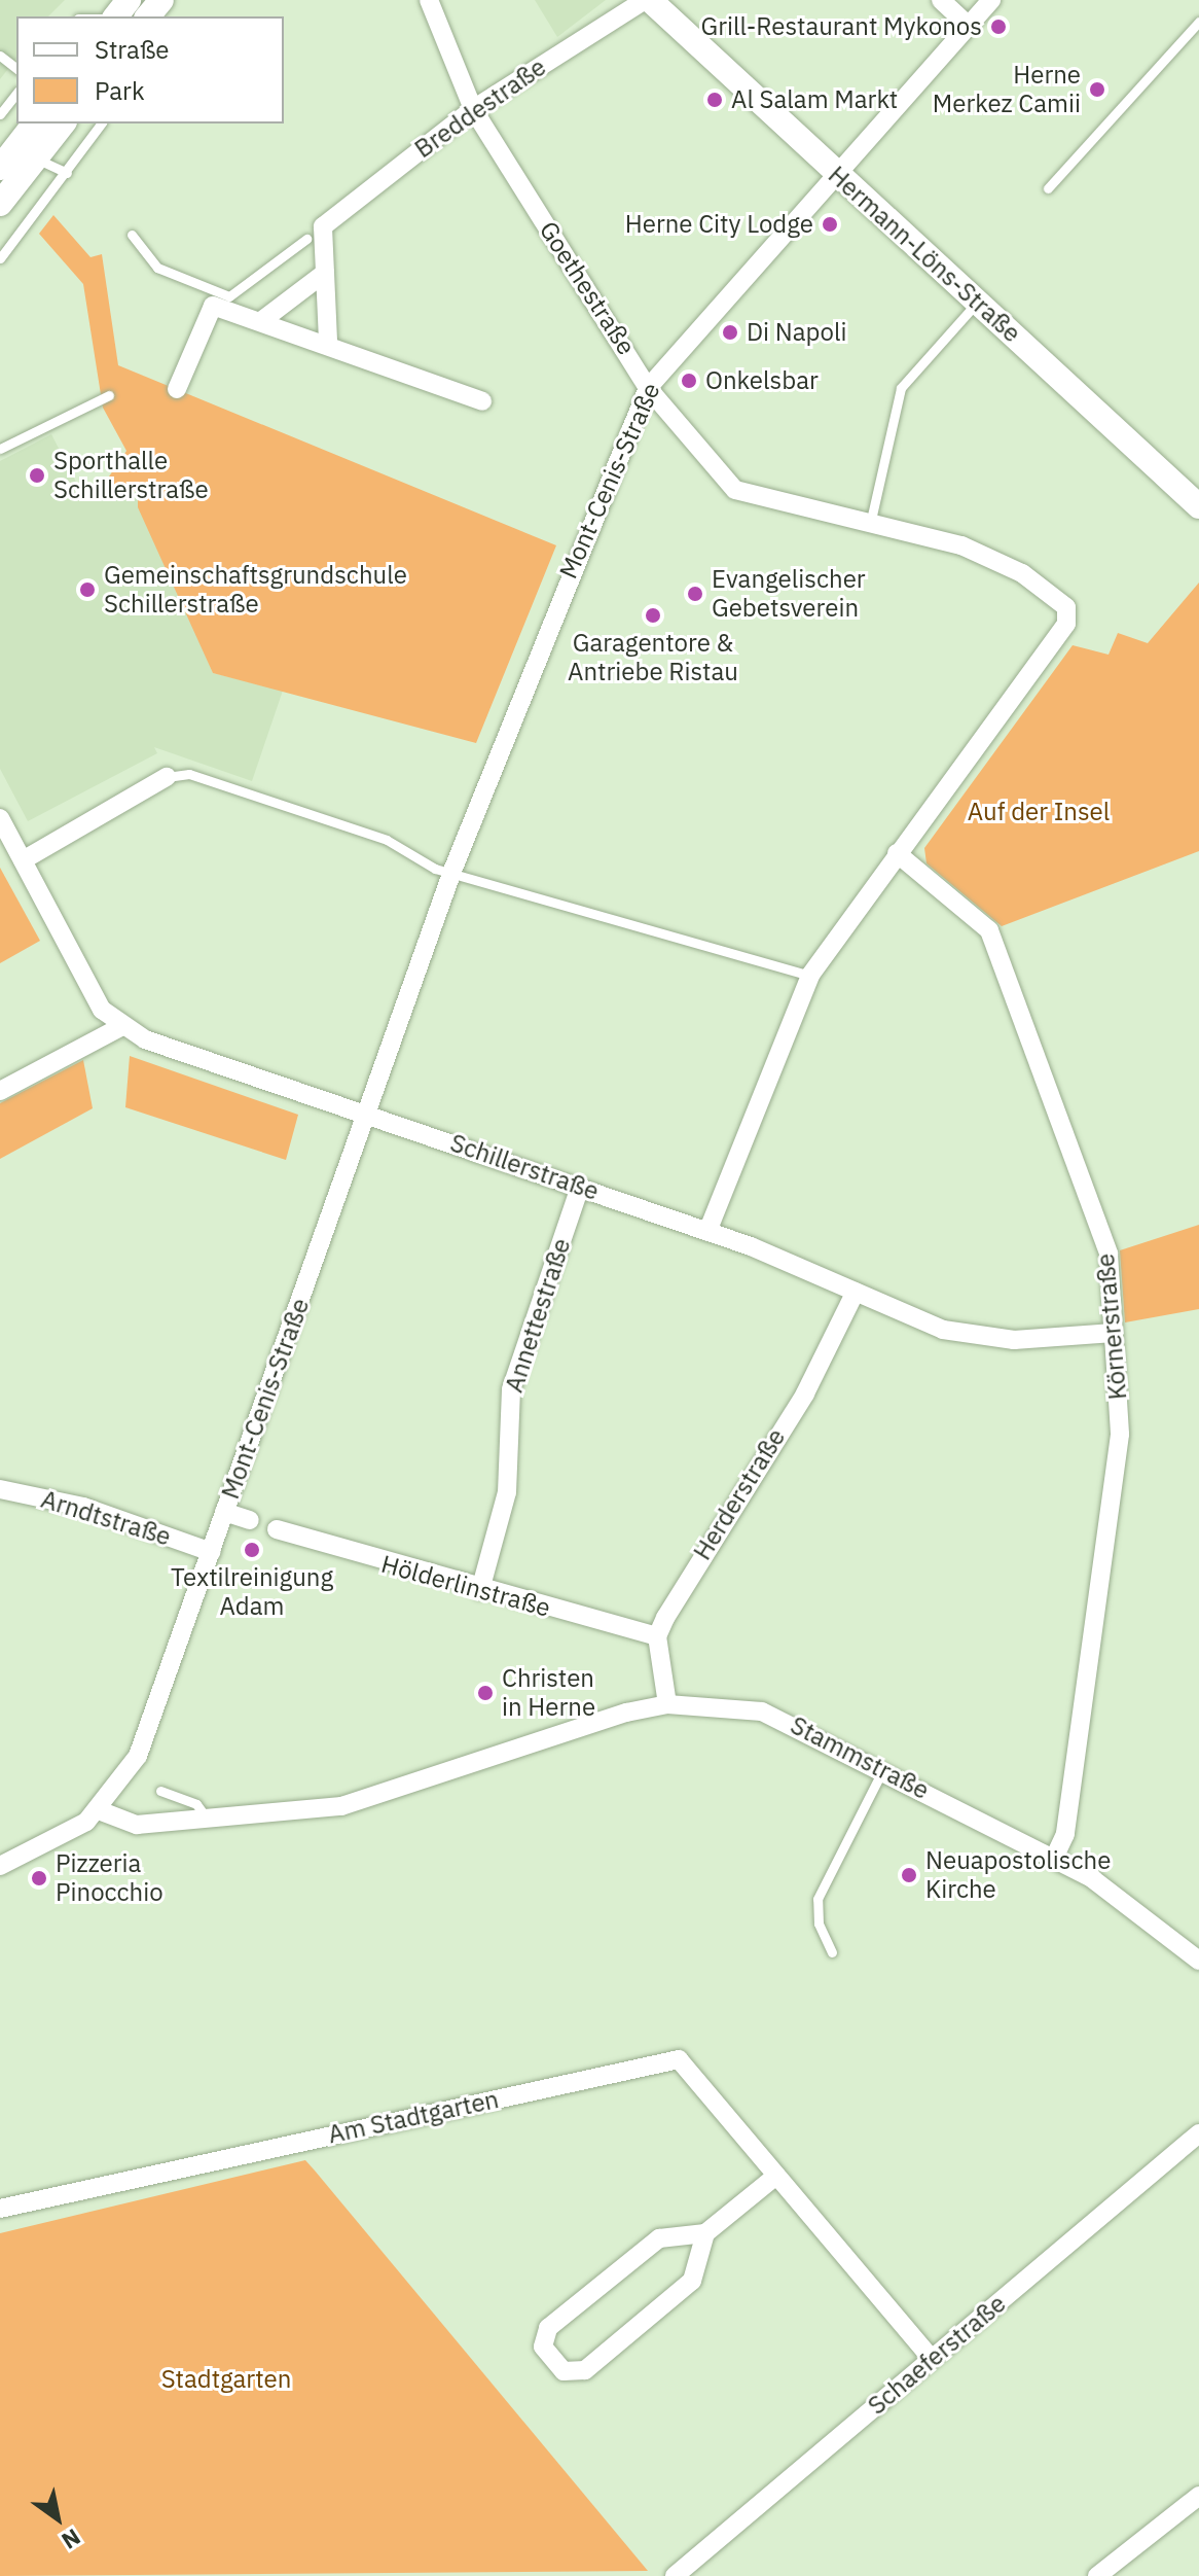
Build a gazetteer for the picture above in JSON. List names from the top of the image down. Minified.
{"streets":{"street":["Breddestraße","Hermann-Löns-Straße","Goethestraße","Mont-Cenis-Straße","Schillerstraße","Annettestraße","Körnerstraße","Herderstraße","Arndtstraße","Hölderlinstraße","Stammstraße","Am Stadtgarten","Schaeferstraße"]},"crossings":[["Breddestraße","Hermann-Löns-Straße"],["Breddestraße","Goethestraße"],["Hermann-Löns-Straße","Mont-Cenis-Straße"],["Goethestraße","Mont-Cenis-Straße"],["Goethestraße","Körnerstraße"],["Mont-Cenis-Straße","Schillerstraße"],["Mont-Cenis-Straße","Arndtstraße"],["Mont-Cenis-Straße","Stammstraße"],["Schillerstraße","Annettestraße"],["Schillerstraße","Körnerstraße"],["Schillerstraße","Herderstraße"],["Annettestraße","Hölderlinstraße"],["Körnerstraße","Stammstraße"],["Herderstraße","Hölderlinstraße"],["Am Stadtgarten","Schaeferstraße"]],"parks":["Auf der Insel","Stadtgarten"],"places":["Grill-Restaurant Mykonos","Herne Merkez Camii","Al Salam Markt","Herne City Lodge","Di Napoli","Onkelsbar","Sporthalle Schillerstraße","Gemeinschaftsgrundschule Schillerstraße","Evangelischer Gebetsverein","Garagentore & Antriebe Ristau","Textilreinigung Adam","Christen in Herne","Neuapostolische Kirche","Pizzeria Pinocchio"],"legend":["Straße","Park"],"north":"bottom right"}
